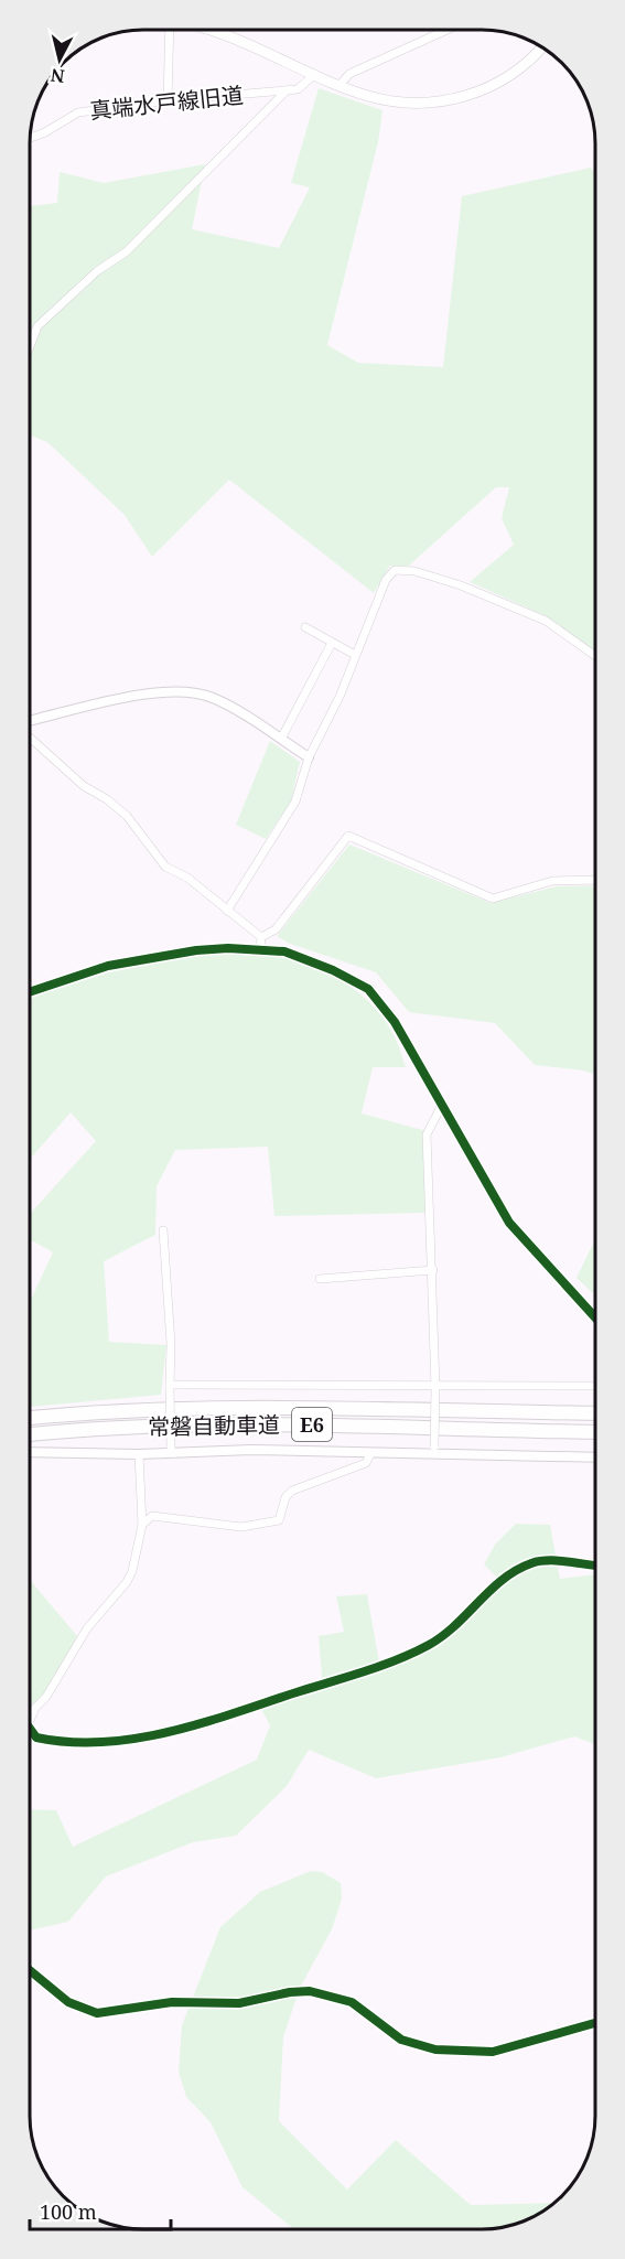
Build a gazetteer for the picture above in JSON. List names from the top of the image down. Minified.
{"streets":{"highway":["E6","常磐自動車道"],"street":["真端水戸線旧道"]},"scale_bar":"100 m","north":"bottom"}
